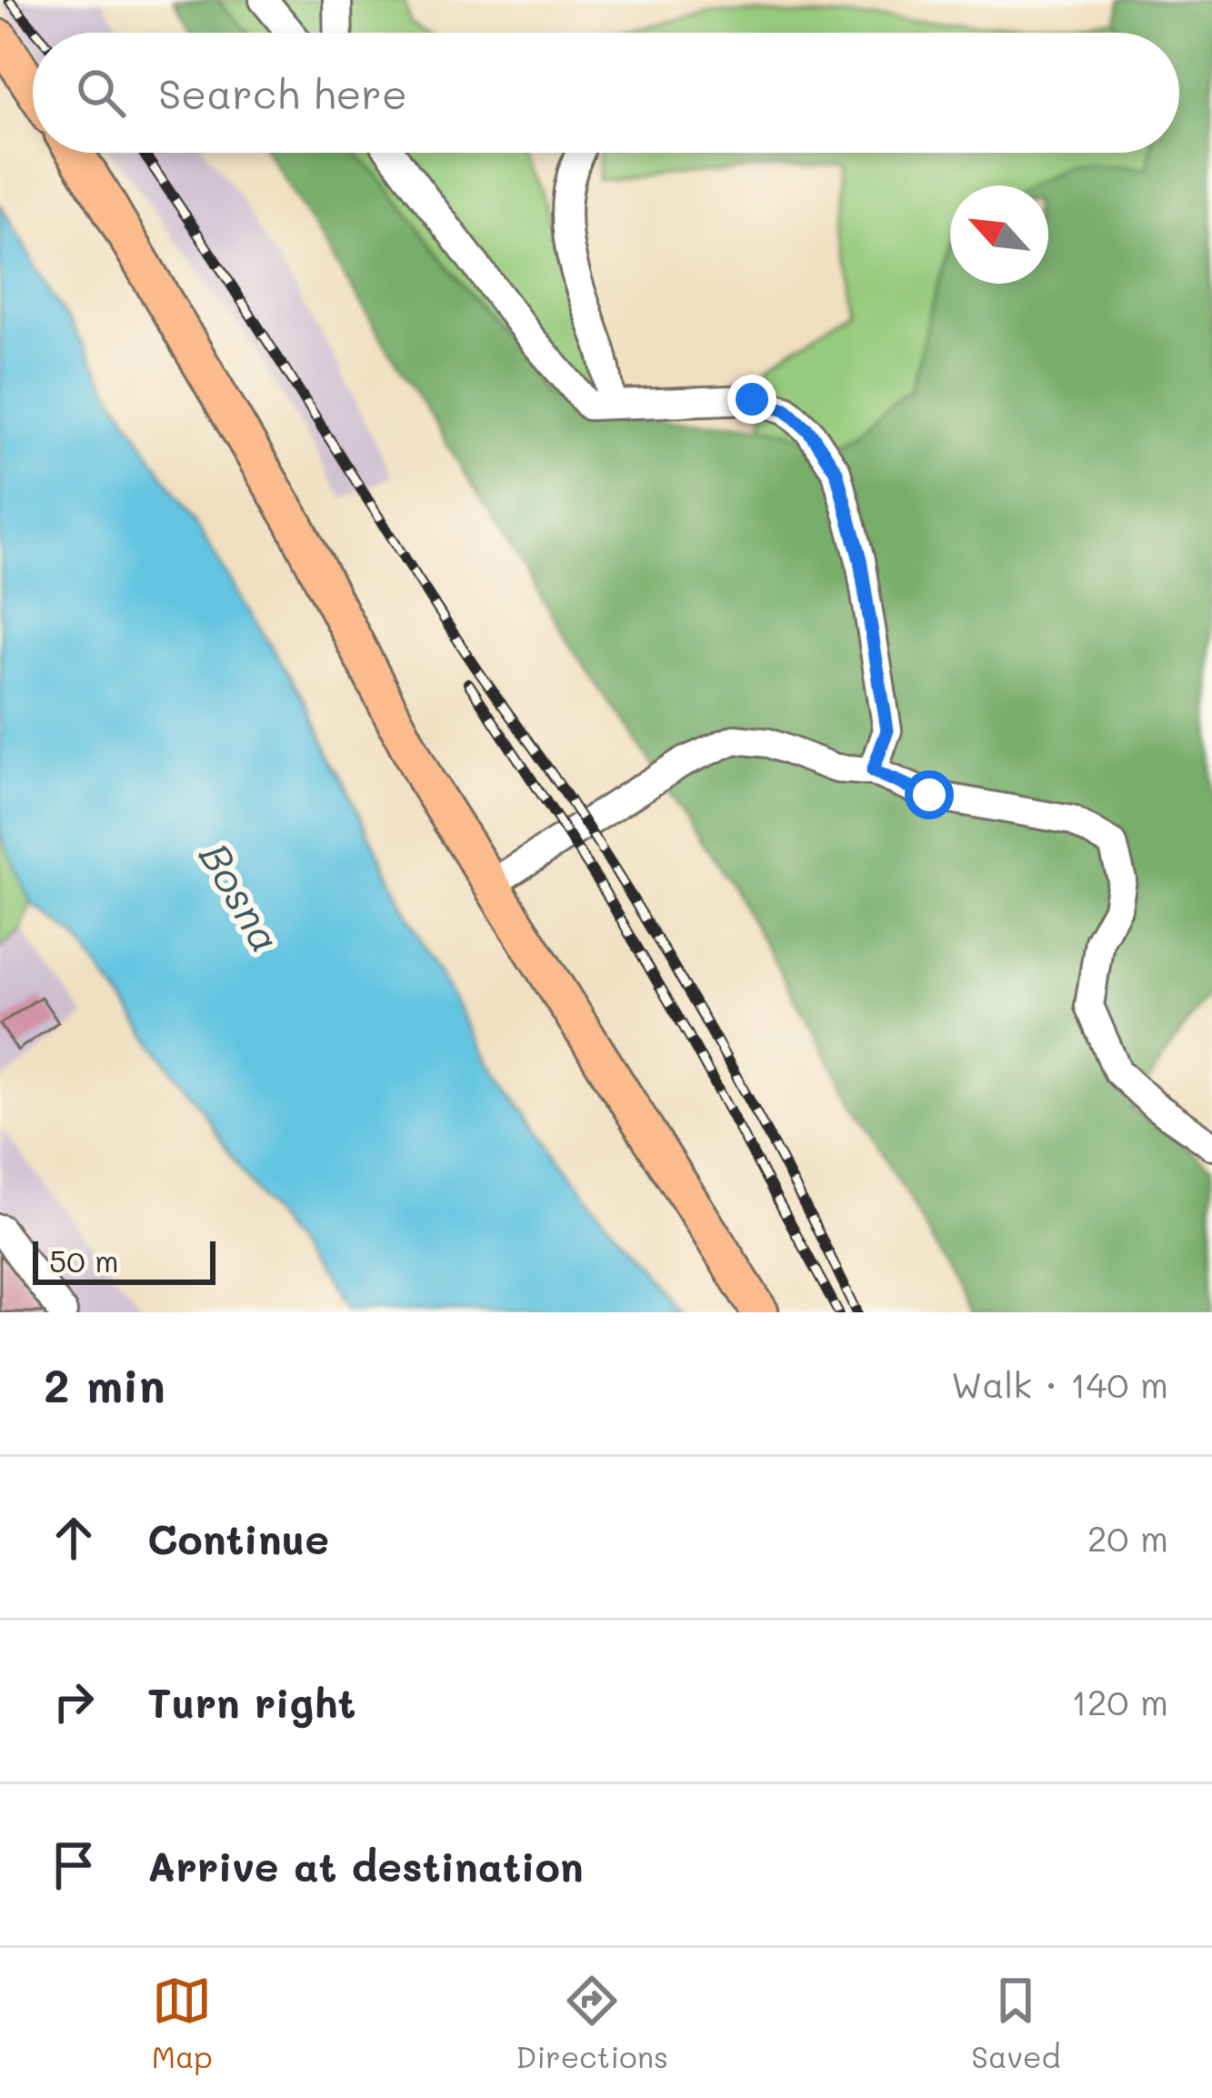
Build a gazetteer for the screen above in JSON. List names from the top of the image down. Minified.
{"water":["Bosna"],"scale_bar":"50 m","north":"top left","page":{"search":"Search here","scale":"50 m","heading":["2 min","Walk · 140 m"],"list":[["Continue","20 m"],["Turn right","120 m"],"Arrive at destination"],"nav":["Map","Directions","Saved"]}}
